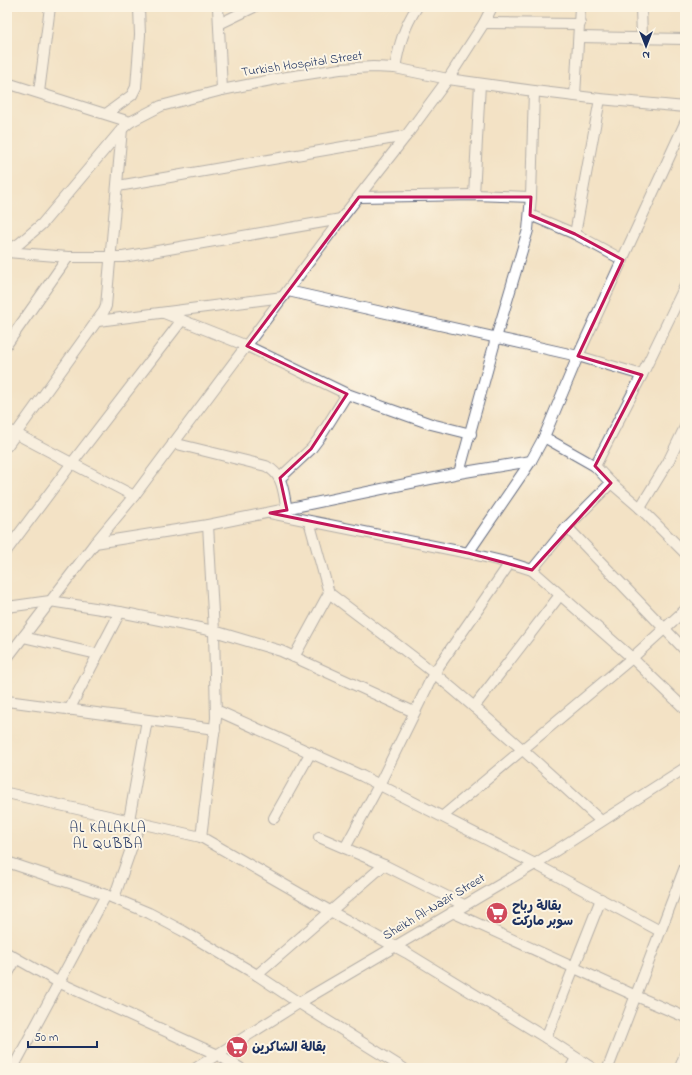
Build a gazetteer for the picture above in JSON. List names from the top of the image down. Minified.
{"streets":{"street":["Turkish Hospital Street","Sheikh Al-Nazir Street"]},"districts":["AL KALAKLA AL QUBBA"],"places":{"supermarket":["بقالة رباح سوبر ماركت","بقالة الشاكرين"]},"scale_bar":"50 m","north":"bottom"}
